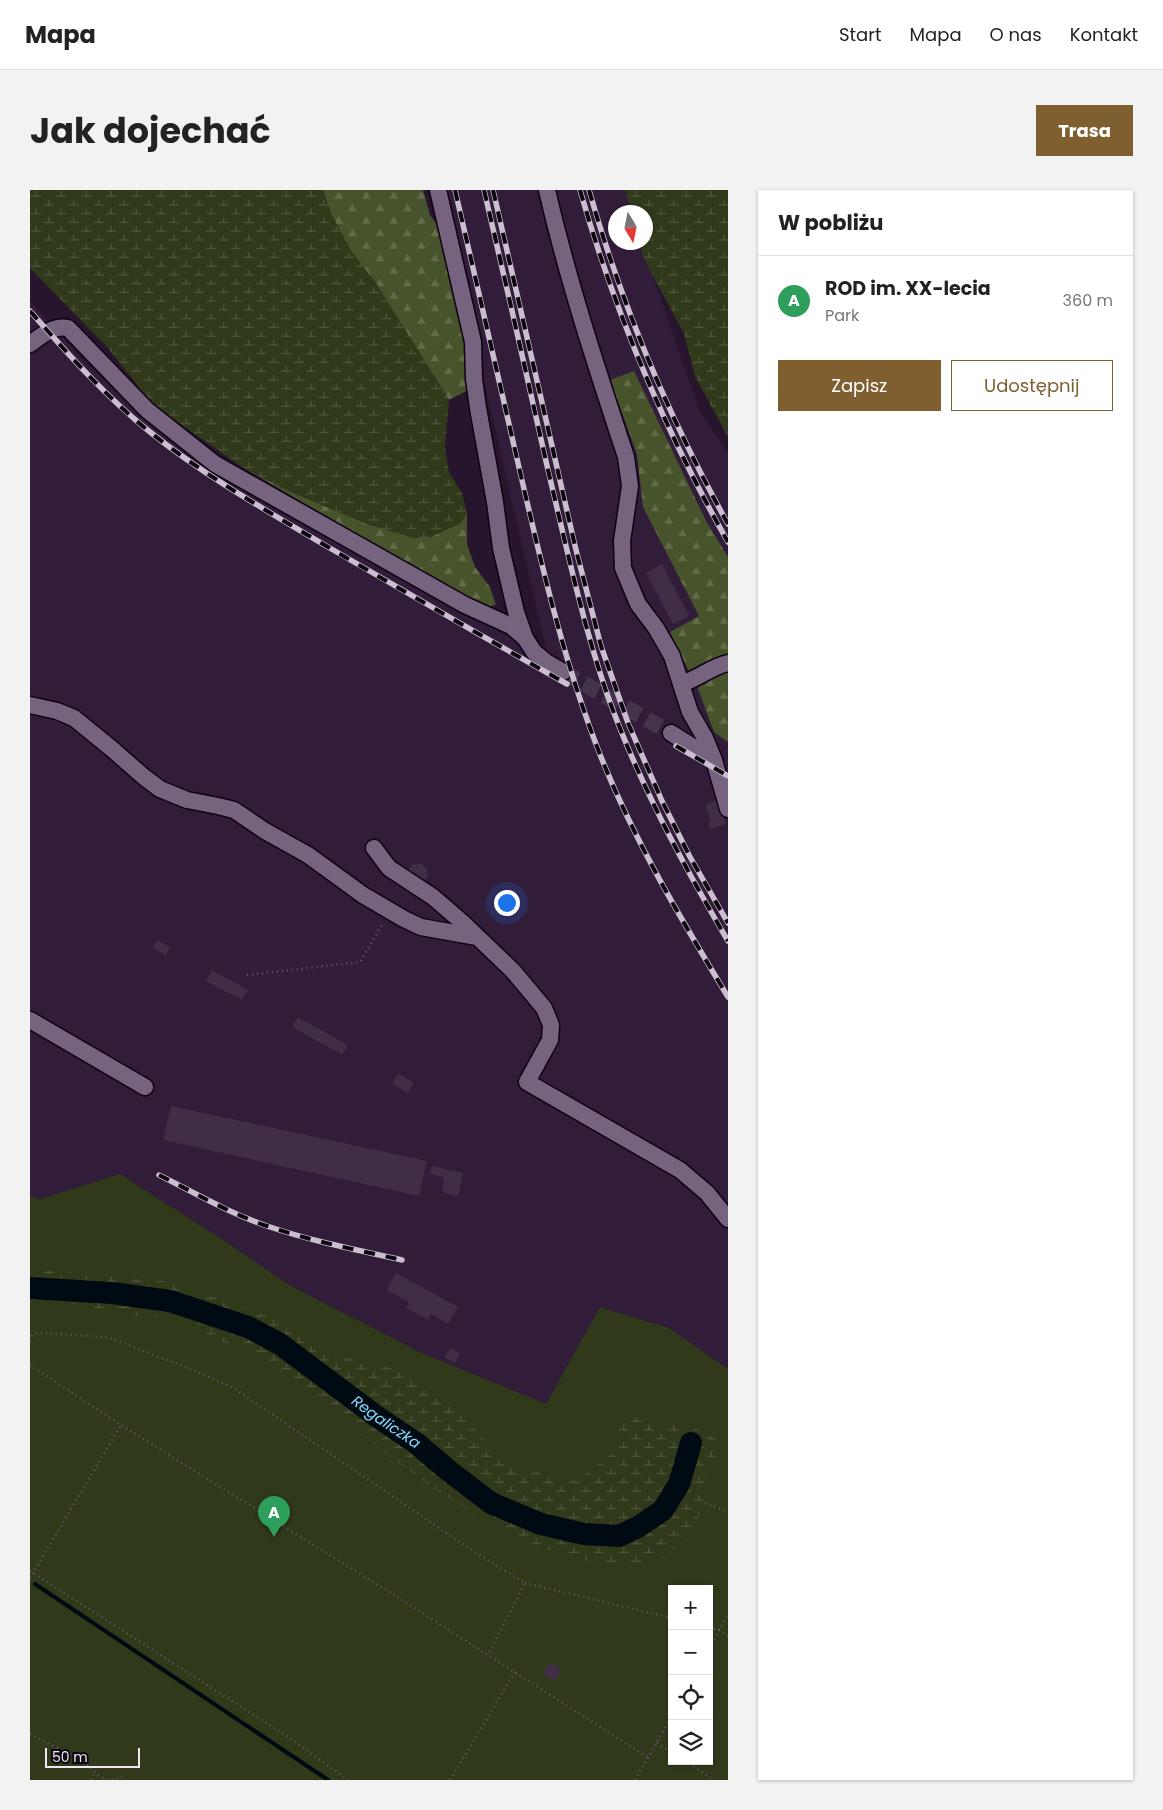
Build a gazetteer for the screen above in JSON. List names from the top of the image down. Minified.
{"water":["Regaliczka"],"scale_bar":"50 m","north":"bottom","page":{"header":"Mapa","nav":["Start","Mapa","O nas","Kontakt"],"title":"Jak dojechać","buttons":["Trasa",["Zapisz","Udostępnij"]],"heading":"W pobliżu","list":[{"mark":"A","name":"ROD im. XX-lecia","note":"Park","value":"360 m"}],"pins":"A","map_buttons":["+","−"],"scale":"50 m"}}
